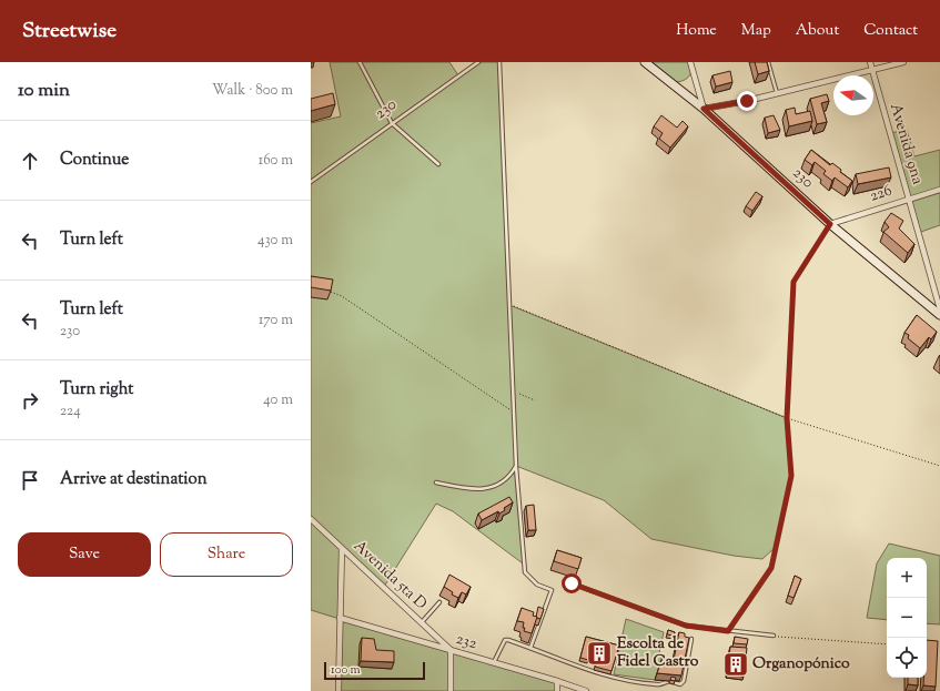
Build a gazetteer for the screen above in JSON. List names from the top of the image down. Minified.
{"streets":{"street":["230","Avenida 9na","226","Avenida 5ta D","232"]},"crossings":[["230","226"],["Avenida 9na","226"],["Avenida 5ta D","232"]],"places":{"building":["Escolta de Fidel Castro","Organopónico"]},"scale_bar":"100 m","north":"left","page":{"header":"Streetwise","nav":["Home","Map","About","Contact"],"heading":["10 min","Walk · 800 m"],"list":[["Continue","160 m"],["Turn left","430 m"],["Turn left","230","170 m"],["Turn right","224","40 m"],"Arrive at destination"],"buttons":["Save","Share"],"map_buttons":["+","−"],"scale":"100 m"}}
